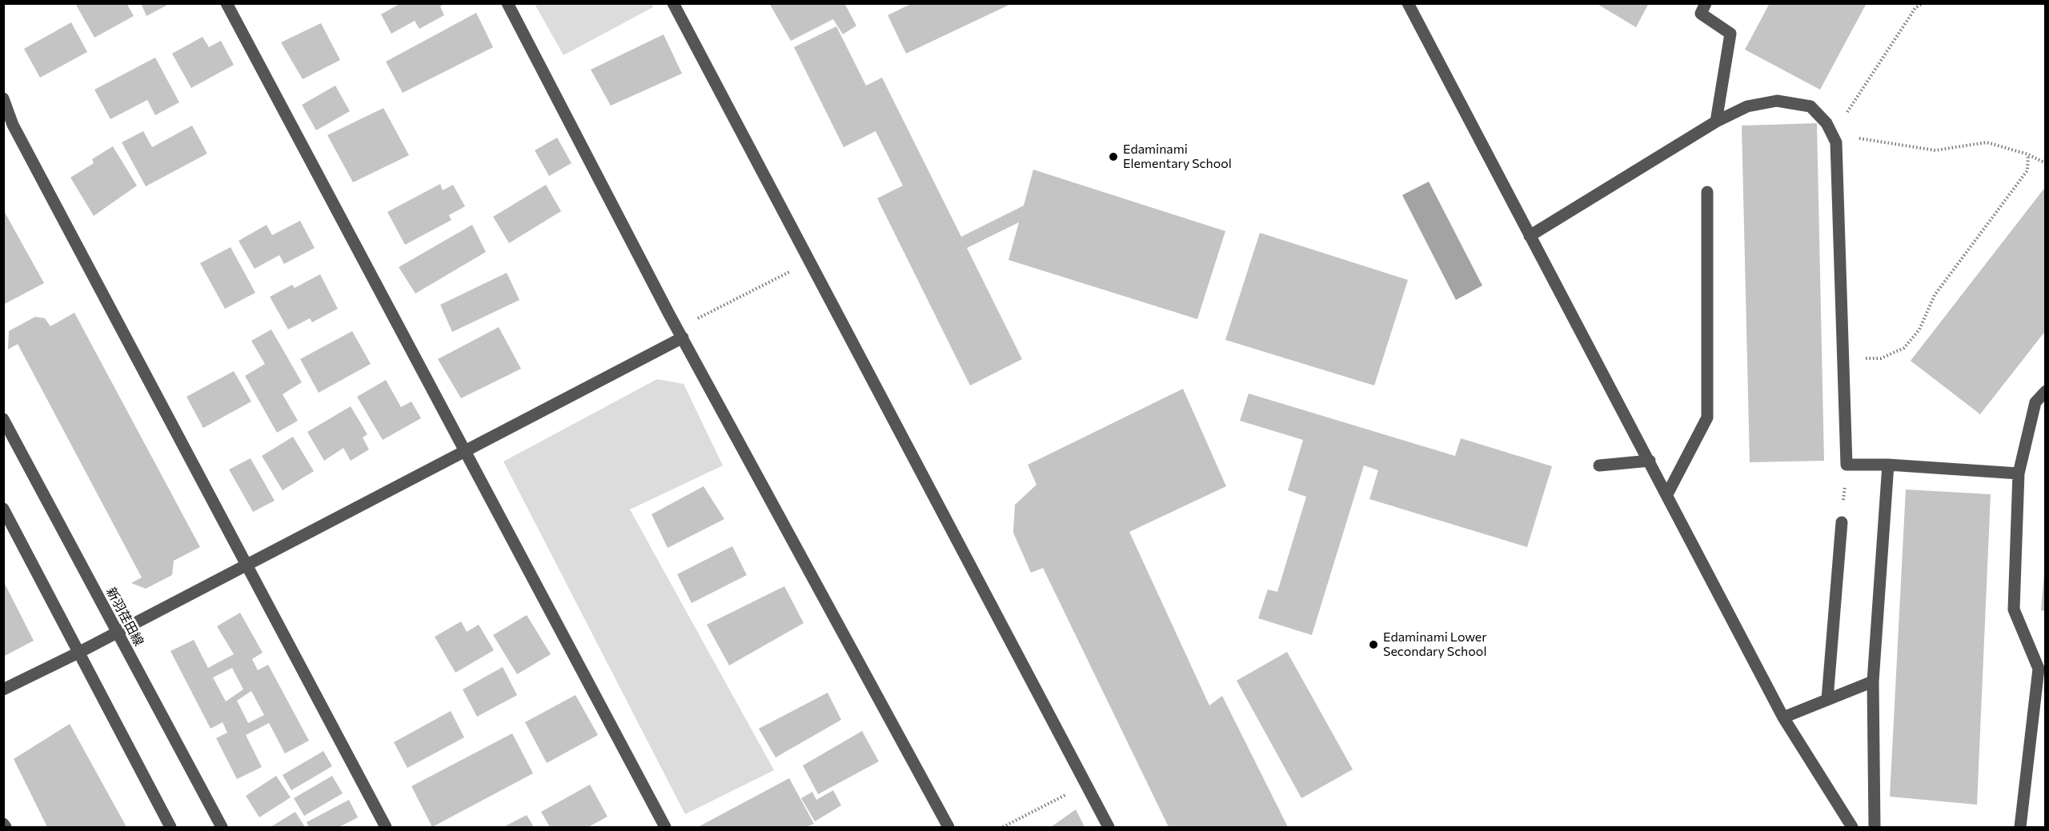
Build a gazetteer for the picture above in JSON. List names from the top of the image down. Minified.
{"streets":{"street":["新羽荏田線"]},"places":["Edaminami Elementary School","Edaminami Lower Secondary School"]}
